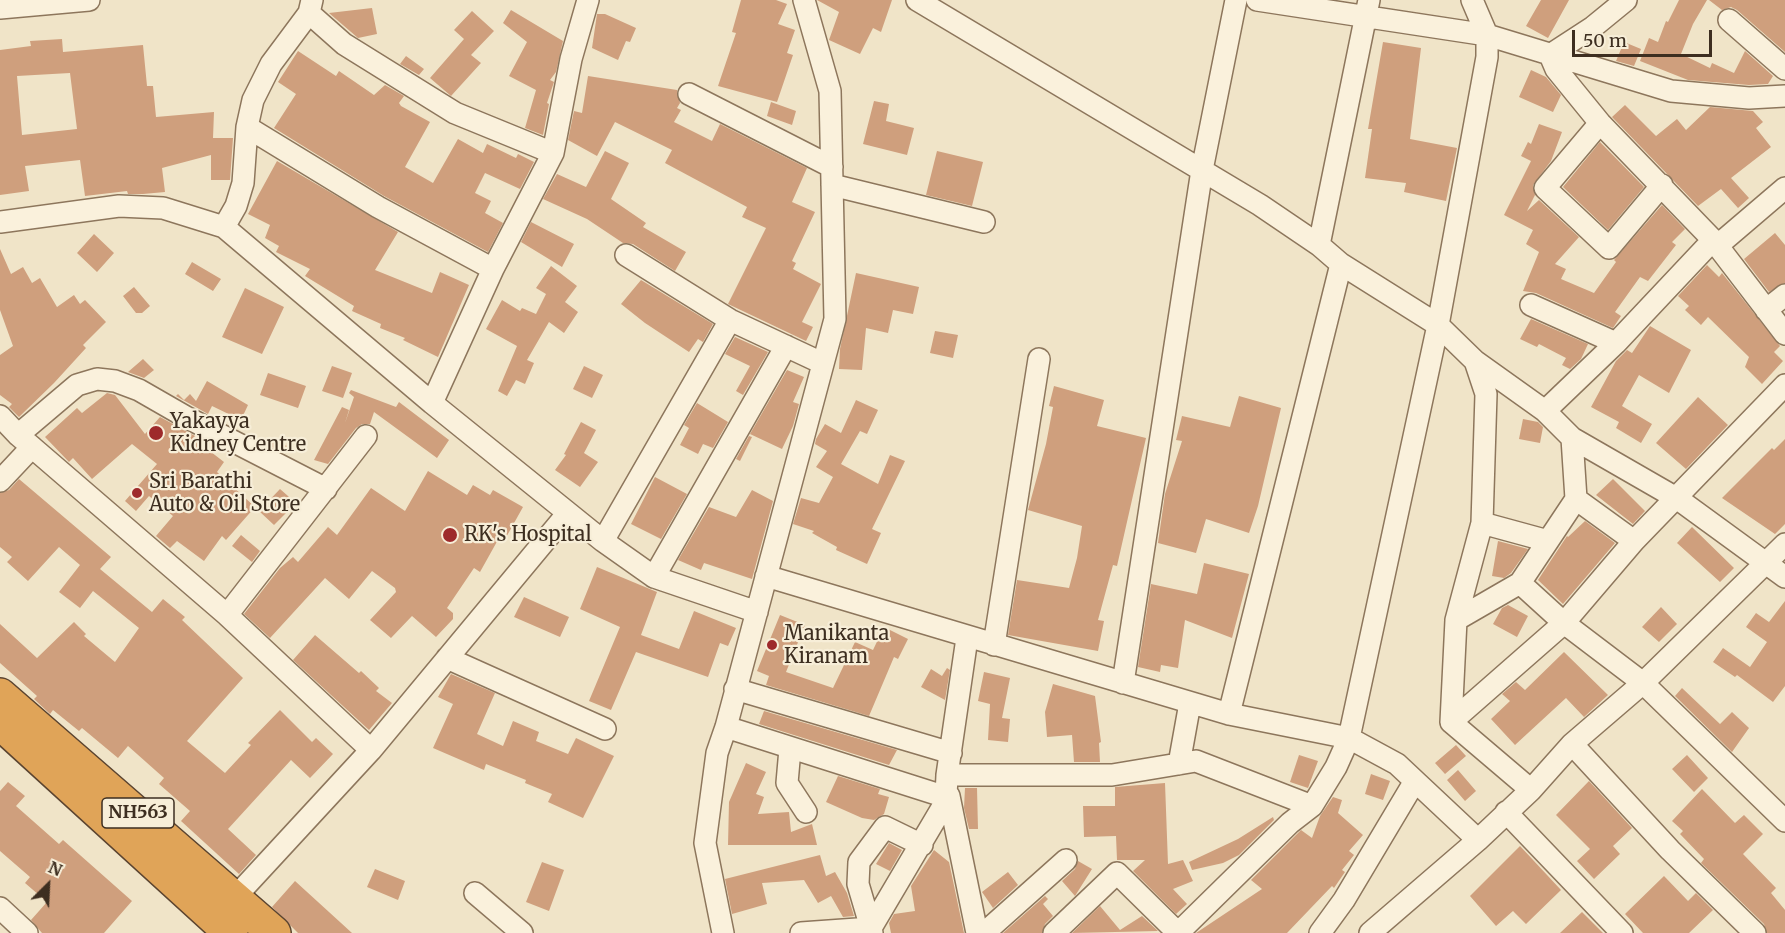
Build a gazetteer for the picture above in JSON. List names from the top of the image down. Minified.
{"streets":{"highway":["NH563"]},"places":["Yakayya Kidney Centre","Sri Barathi Auto & Oil Store","RK's Hospital","Manikanta Kiranam"],"scale_bar":"50 m","north":"top right"}
